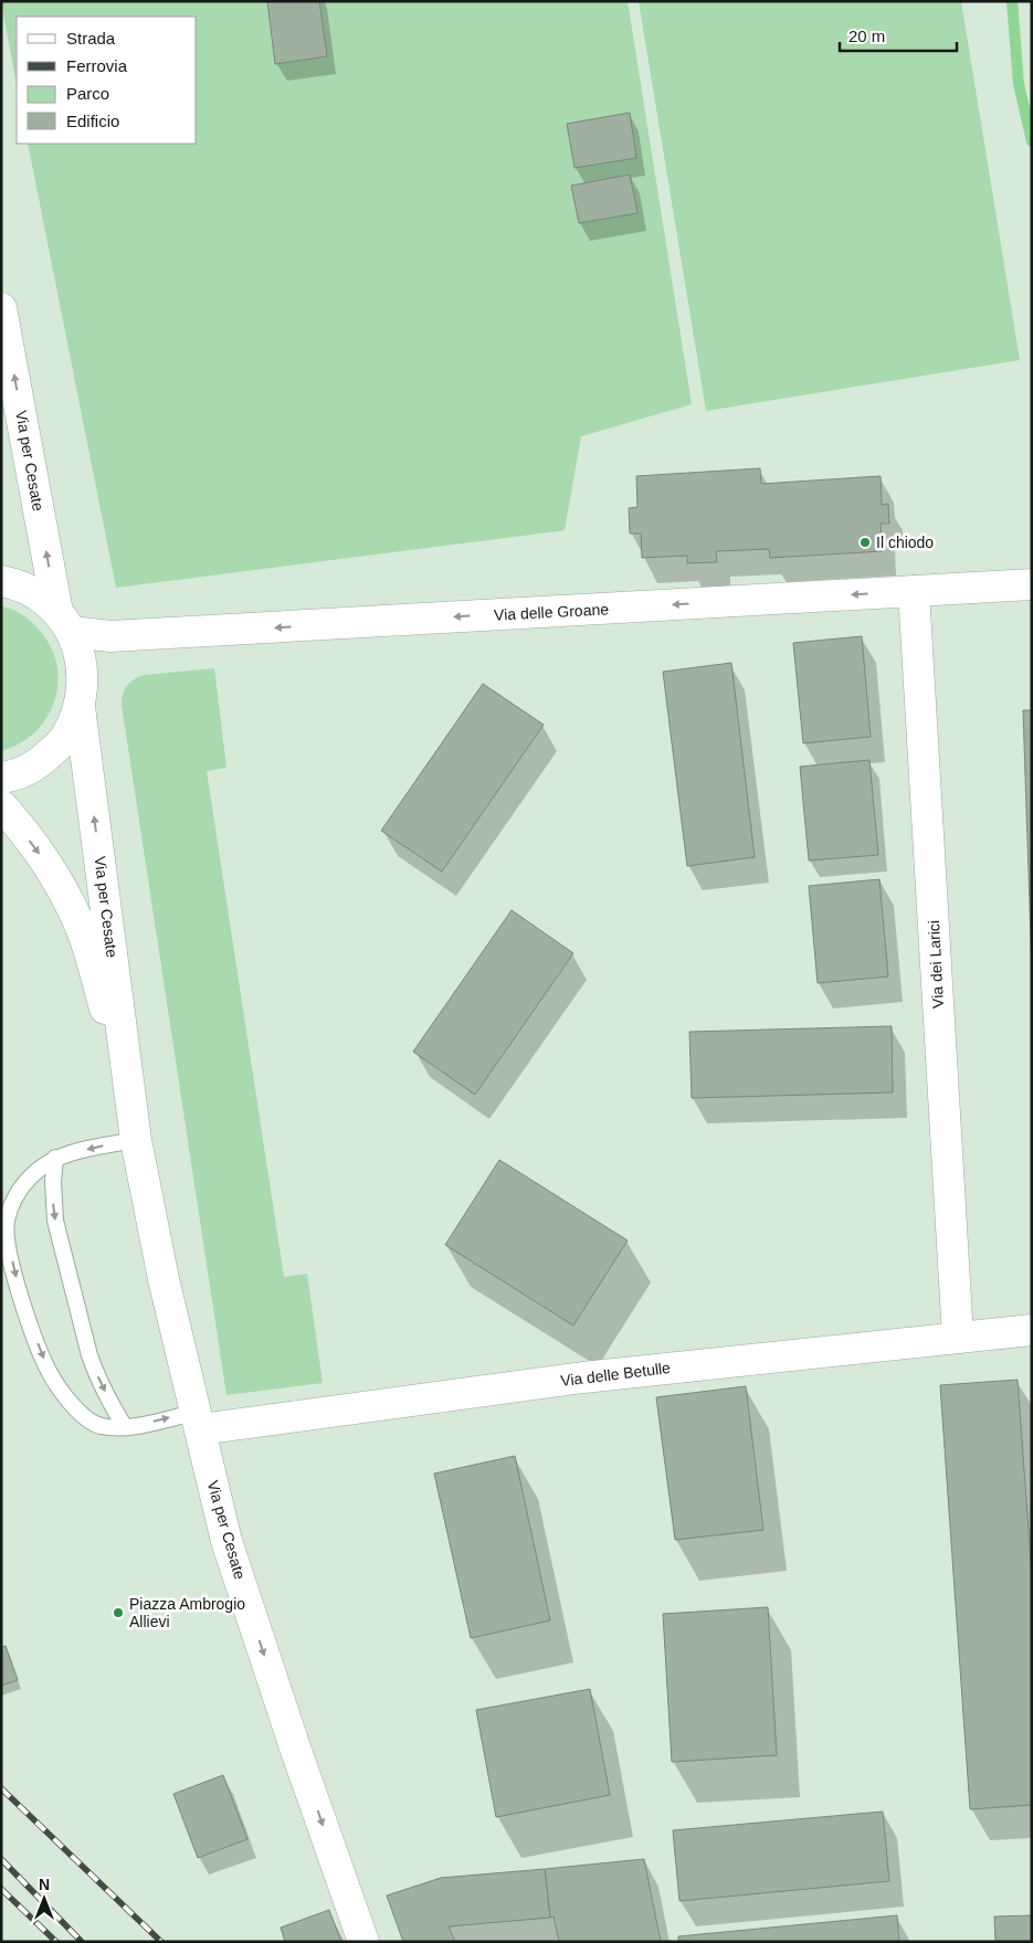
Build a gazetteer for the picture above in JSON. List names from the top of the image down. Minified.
{"streets":{"street":["Via per Cesate","Via delle Groane","Via dei Larici","Via delle Betulle"]},"crossings":[["Via per Cesate","Via delle Groane"],["Via per Cesate","Via delle Betulle"],["Via delle Groane","Via dei Larici"],["Via dei Larici","Via delle Betulle"]],"one_way":["Via delle Groane"],"places":["Il chiodo","Piazza Ambrogio Allievi"],"legend":["Strada","Ferrovia","Parco","Edificio"],"scale_bar":"20 m","north":"top"}
